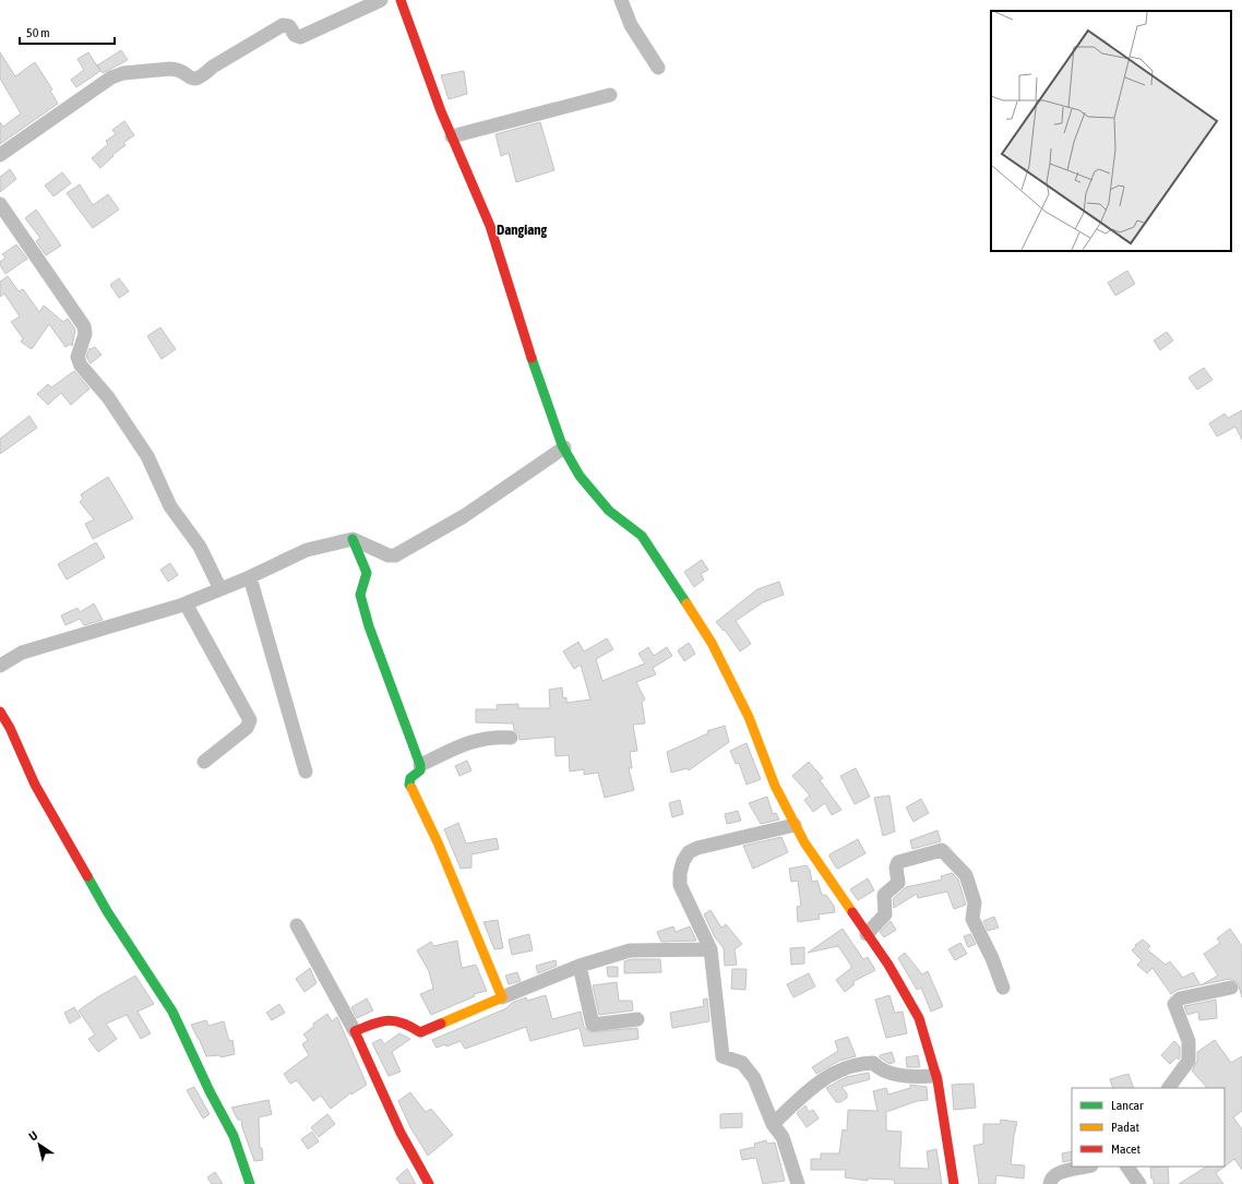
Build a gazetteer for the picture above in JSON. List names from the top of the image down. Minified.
{"districts":["Dangiang"],"legend":["Lancar","Padat","Macet"],"scale_bar":"50 m","north":"top left"}
